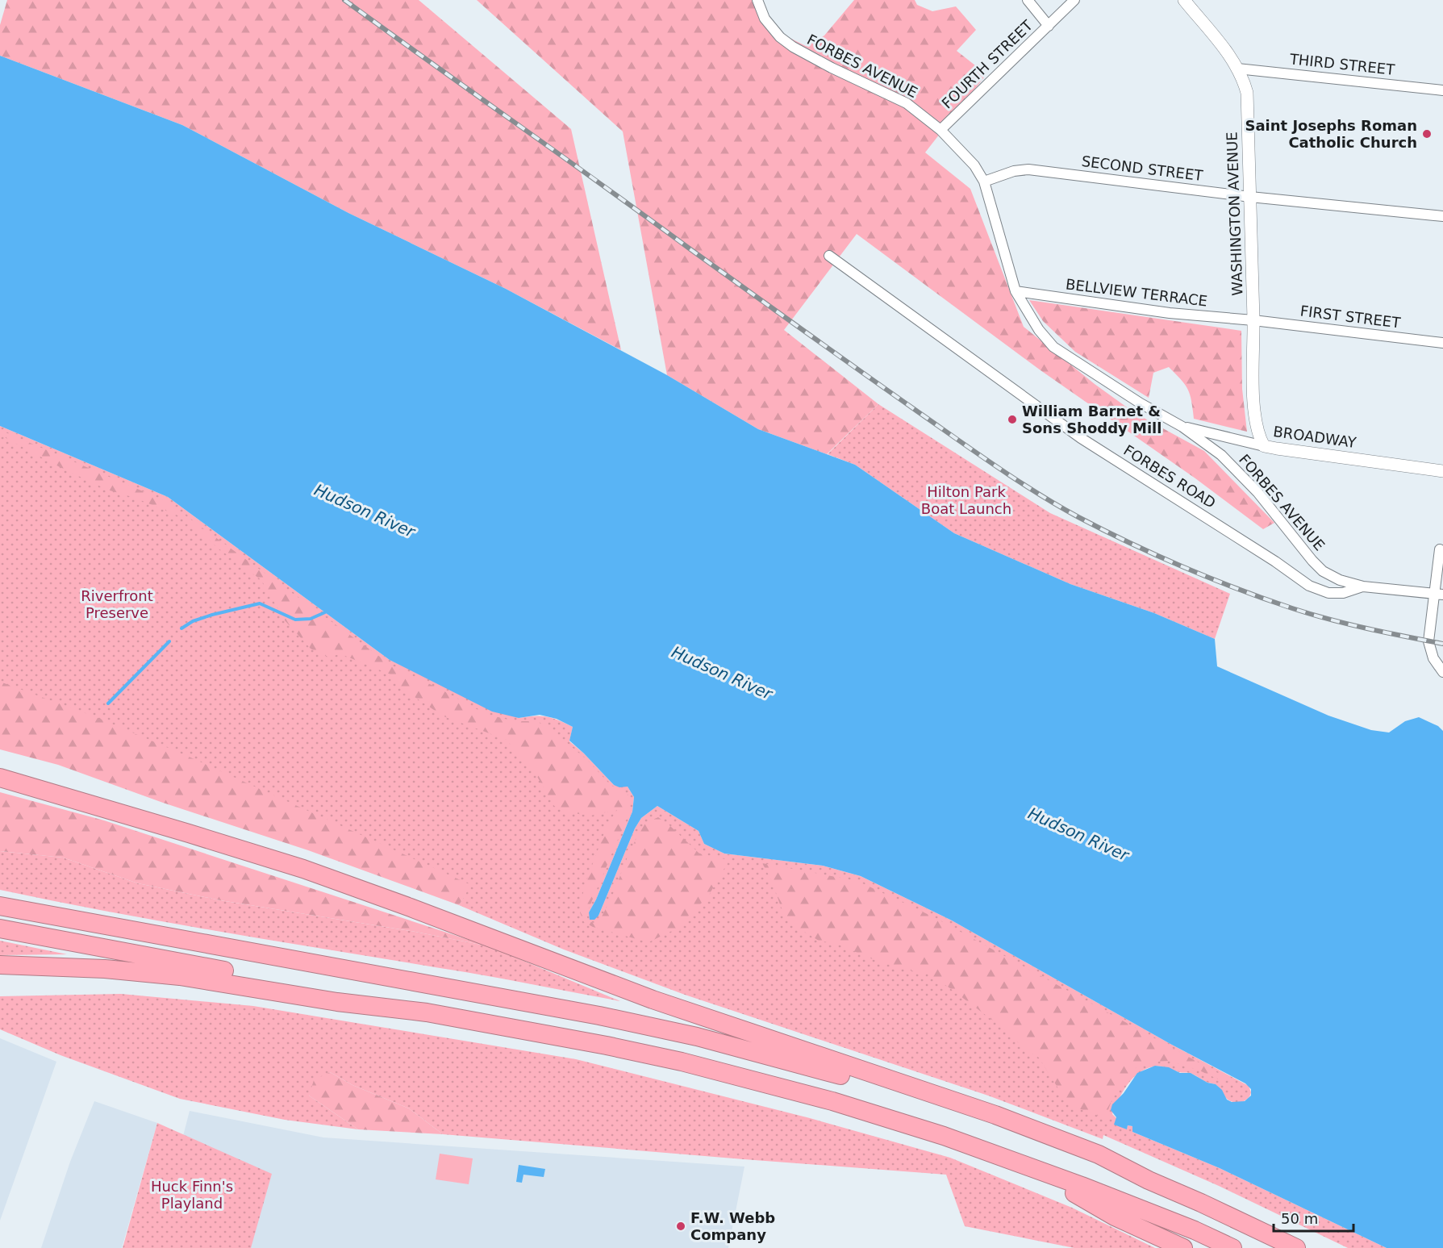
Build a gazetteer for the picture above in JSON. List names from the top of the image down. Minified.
{"streets":{"street":["FOURTH STREET","THIRD STREET","FORBES AVENUE","SECOND STREET","WASHINGTON AVENUE","BELLVIEW TERRACE","FIRST STREET","BROADWAY","FORBES ROAD"]},"crossings":[["FOURTH STREET","FORBES AVENUE"],["THIRD STREET","WASHINGTON AVENUE"],["FORBES AVENUE","SECOND STREET"],["FORBES AVENUE","BELLVIEW TERRACE"],["FORBES AVENUE","BROADWAY"],["FORBES AVENUE","FORBES ROAD"],["SECOND STREET","WASHINGTON AVENUE"],["WASHINGTON AVENUE","BELLVIEW TERRACE"],["WASHINGTON AVENUE","FIRST STREET"],["WASHINGTON AVENUE","BROADWAY"],["BELLVIEW TERRACE","FIRST STREET"]],"water":["Hudson River"],"parks":["Hilton Park Boat Launch","Riverfront Preserve","Huck Finn's Playland"],"places":["Saint Josephs Roman Catholic Church","William Barnet & Sons Shoddy Mill","F.W. Webb Company"],"scale_bar":"50 m"}
